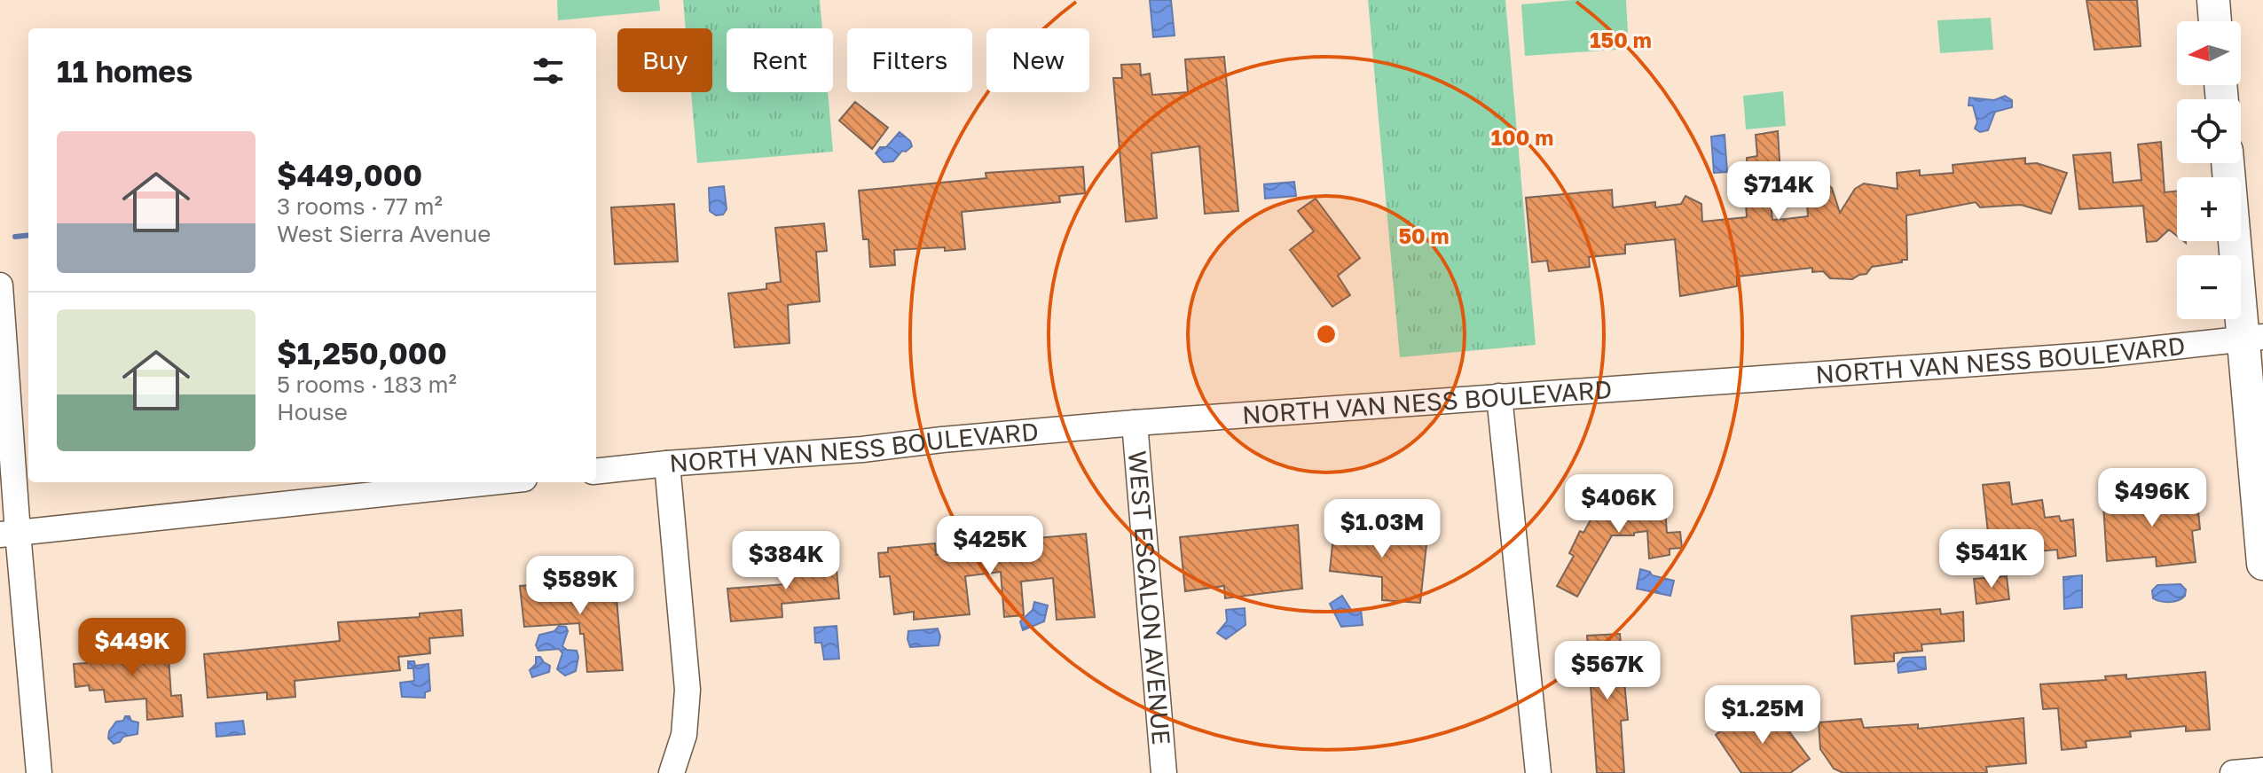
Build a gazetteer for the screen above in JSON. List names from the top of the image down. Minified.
{"streets":{"street":["NORTH VAN NESS BOULEVARD","WEST ESCALON AVENUE"]},"crossings":[["NORTH VAN NESS BOULEVARD","WEST ESCALON AVENUE"]],"north":"left","page":{"map_buttons":["+","−"],"chip":["Buy","Rent","Filters","New"],"heading":"11 homes","list":[{"name":"$449,000","note":"3 rooms · 77 m² · West Sierra Avenue"},{"name":"$1,250,000","note":"5 rooms · 183 m² · House"}],"price":["$714K","$496K","$406K","$1.03M","$425K","$541K","$384K","$589K","$449K","$567K","$1.25M"]},"rings":["150 m","100 m","50 m"]}
